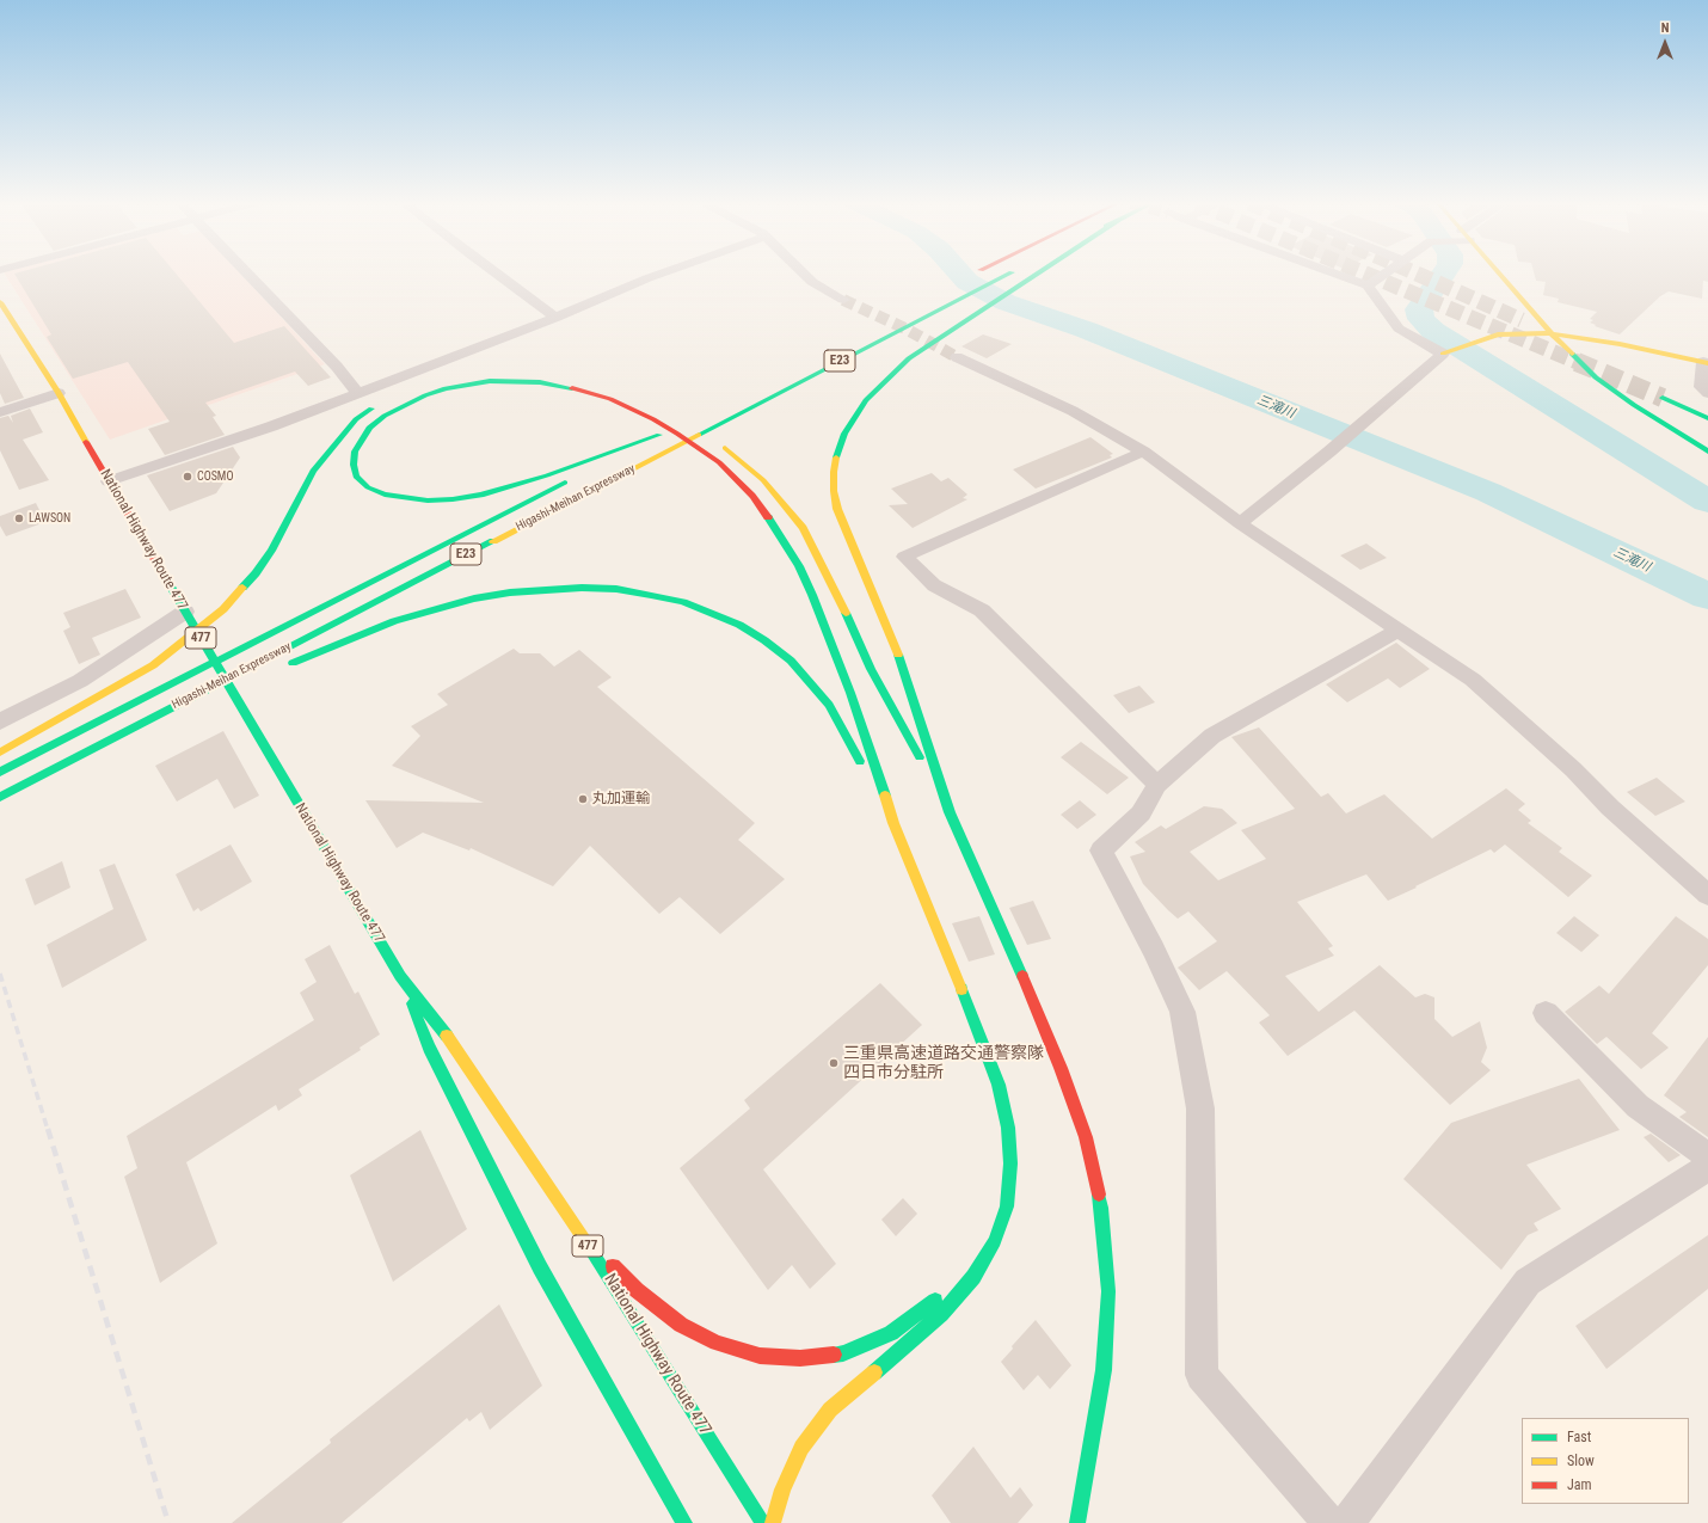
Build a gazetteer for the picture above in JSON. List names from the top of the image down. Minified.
{"streets":{"main road":["E23","Higashi-Meihan Expressway","National Highway Route 477","477"]},"water":["三滝川"],"places":["COSMO","LAWSON","丸加運輸","三重県高速道路交通警察隊 四日市分駐所"],"legend":["Fast","Slow","Jam"],"north":"top"}
